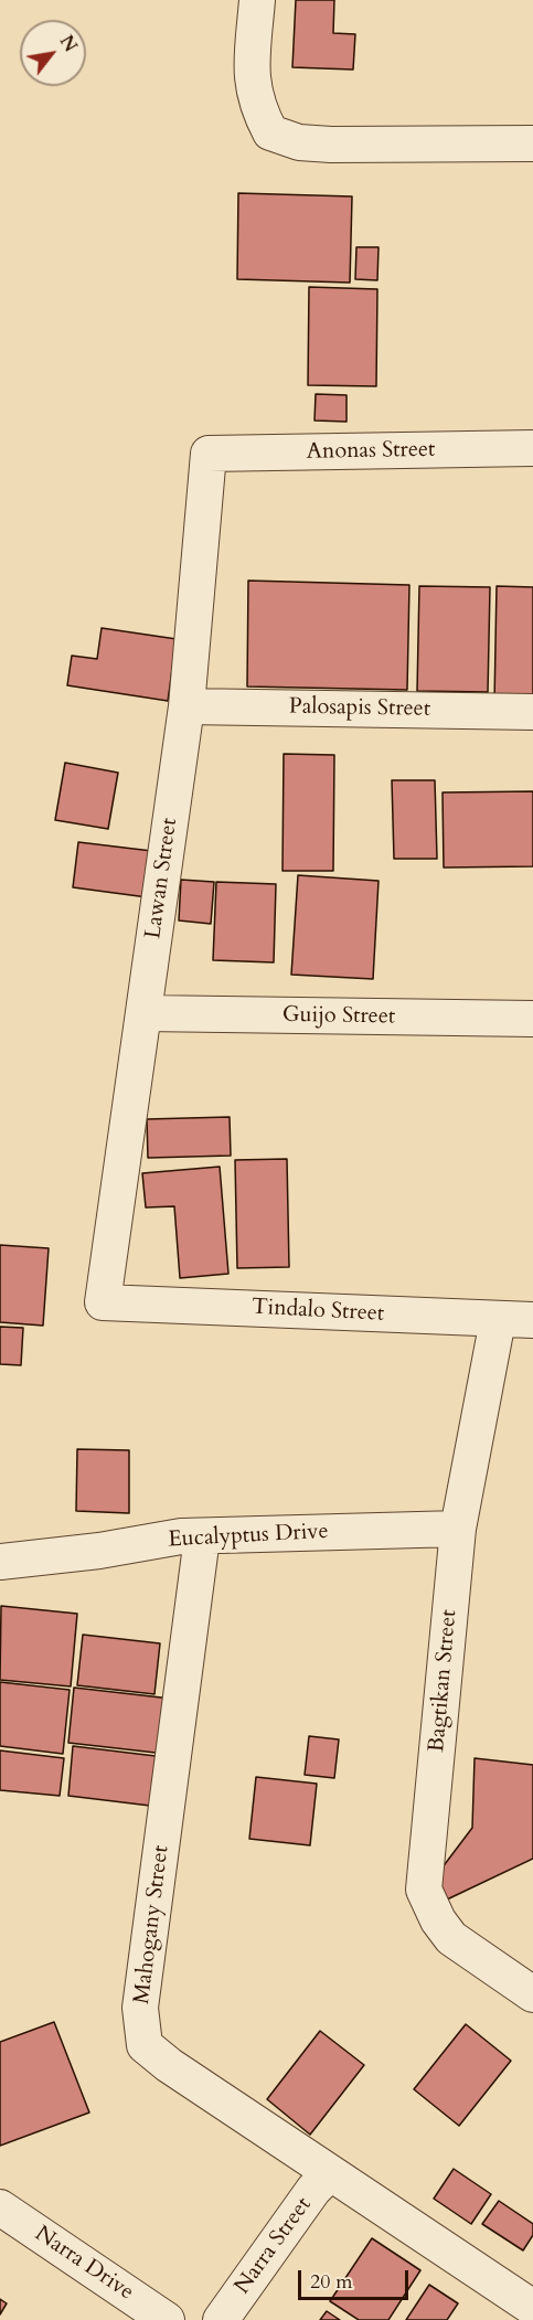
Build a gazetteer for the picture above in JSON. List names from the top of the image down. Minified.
{"streets":{"street":["Anonas Street","Palosapis Street","Lawan Street","Guijo Street","Tindalo Street","Eucalyptus Drive","Bagtikan Street","Mahogany Street","Narra Street","Narra Drive"]},"crossings":[["Anonas Street","Lawan Street"],["Palosapis Street","Lawan Street"],["Lawan Street","Guijo Street"],["Lawan Street","Tindalo Street"],["Tindalo Street","Bagtikan Street"],["Eucalyptus Drive","Bagtikan Street"],["Eucalyptus Drive","Mahogany Street"],["Mahogany Street","Narra Street"]],"scale_bar":"20 m","north":"top right"}
